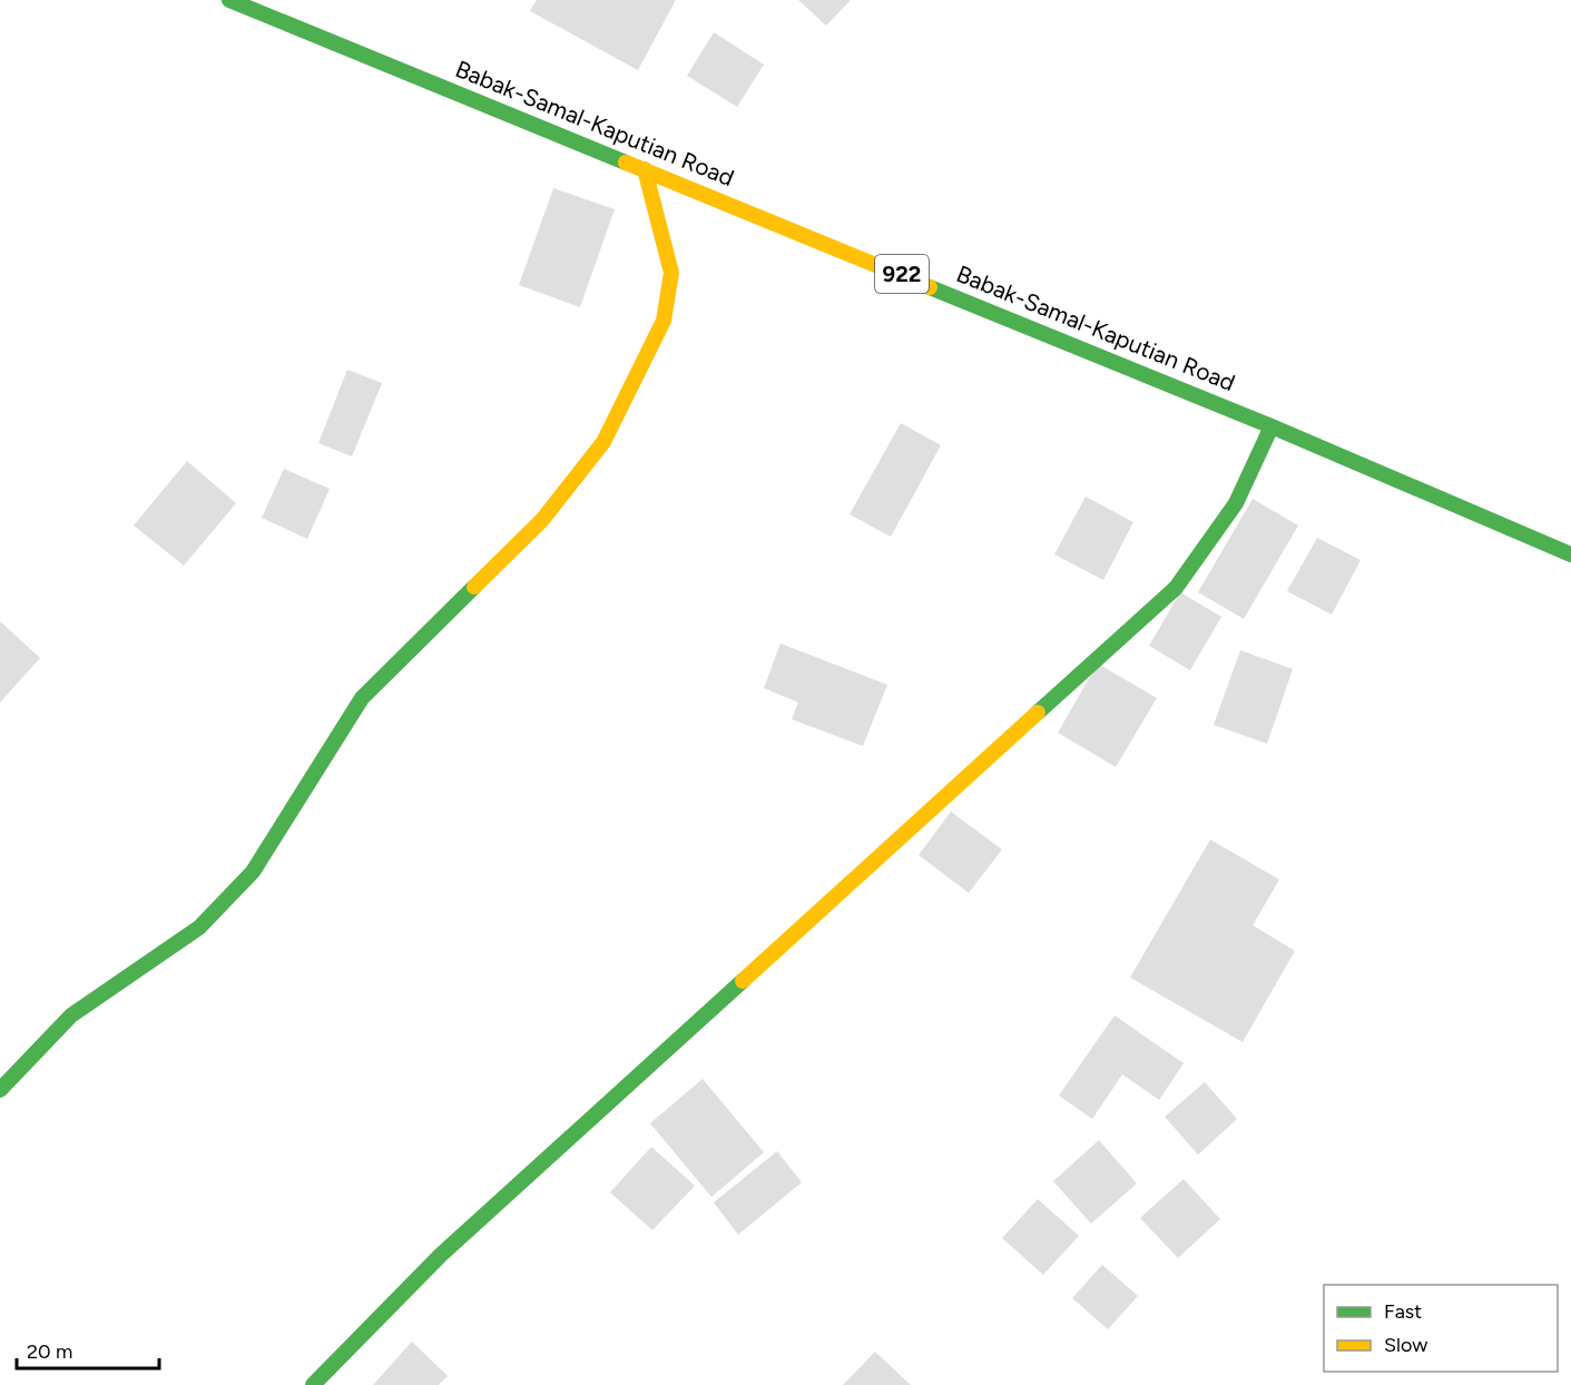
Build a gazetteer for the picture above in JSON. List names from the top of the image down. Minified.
{"streets":{"street":["Babak-Samal-Kaputian Road","922"]},"legend":["Fast","Slow"],"scale_bar":"20 m"}
